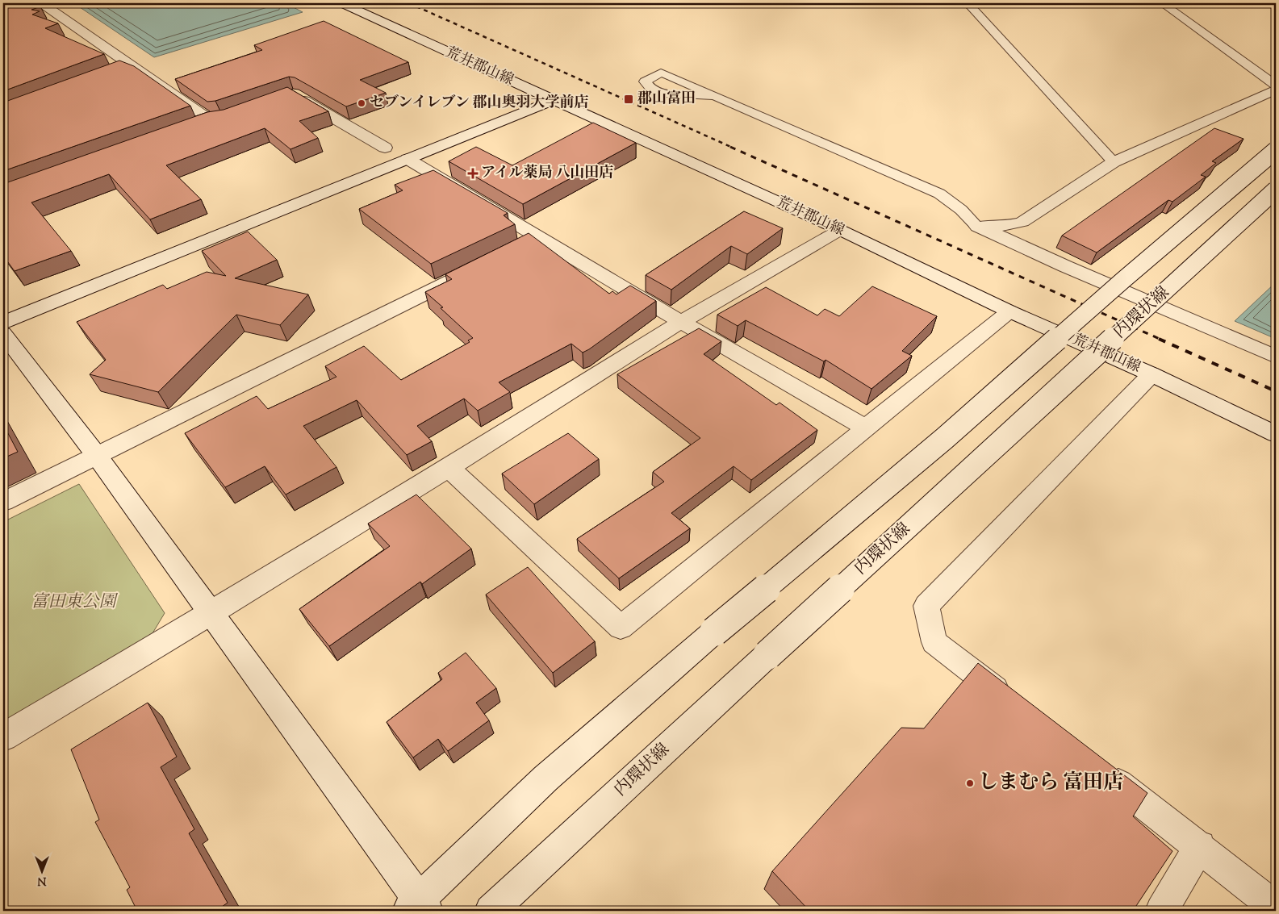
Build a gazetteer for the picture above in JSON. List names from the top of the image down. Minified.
{"streets":{"street":["荒井郡山線","内環状線"]},"parks":["富田東公園"],"places":{"transit":["郡山富田"],"other":["セブンイレブン 郡山奥羽大学前店","しまむら 富田店"],"health":["アイル薬局 八山田店"]},"north":"bottom"}
